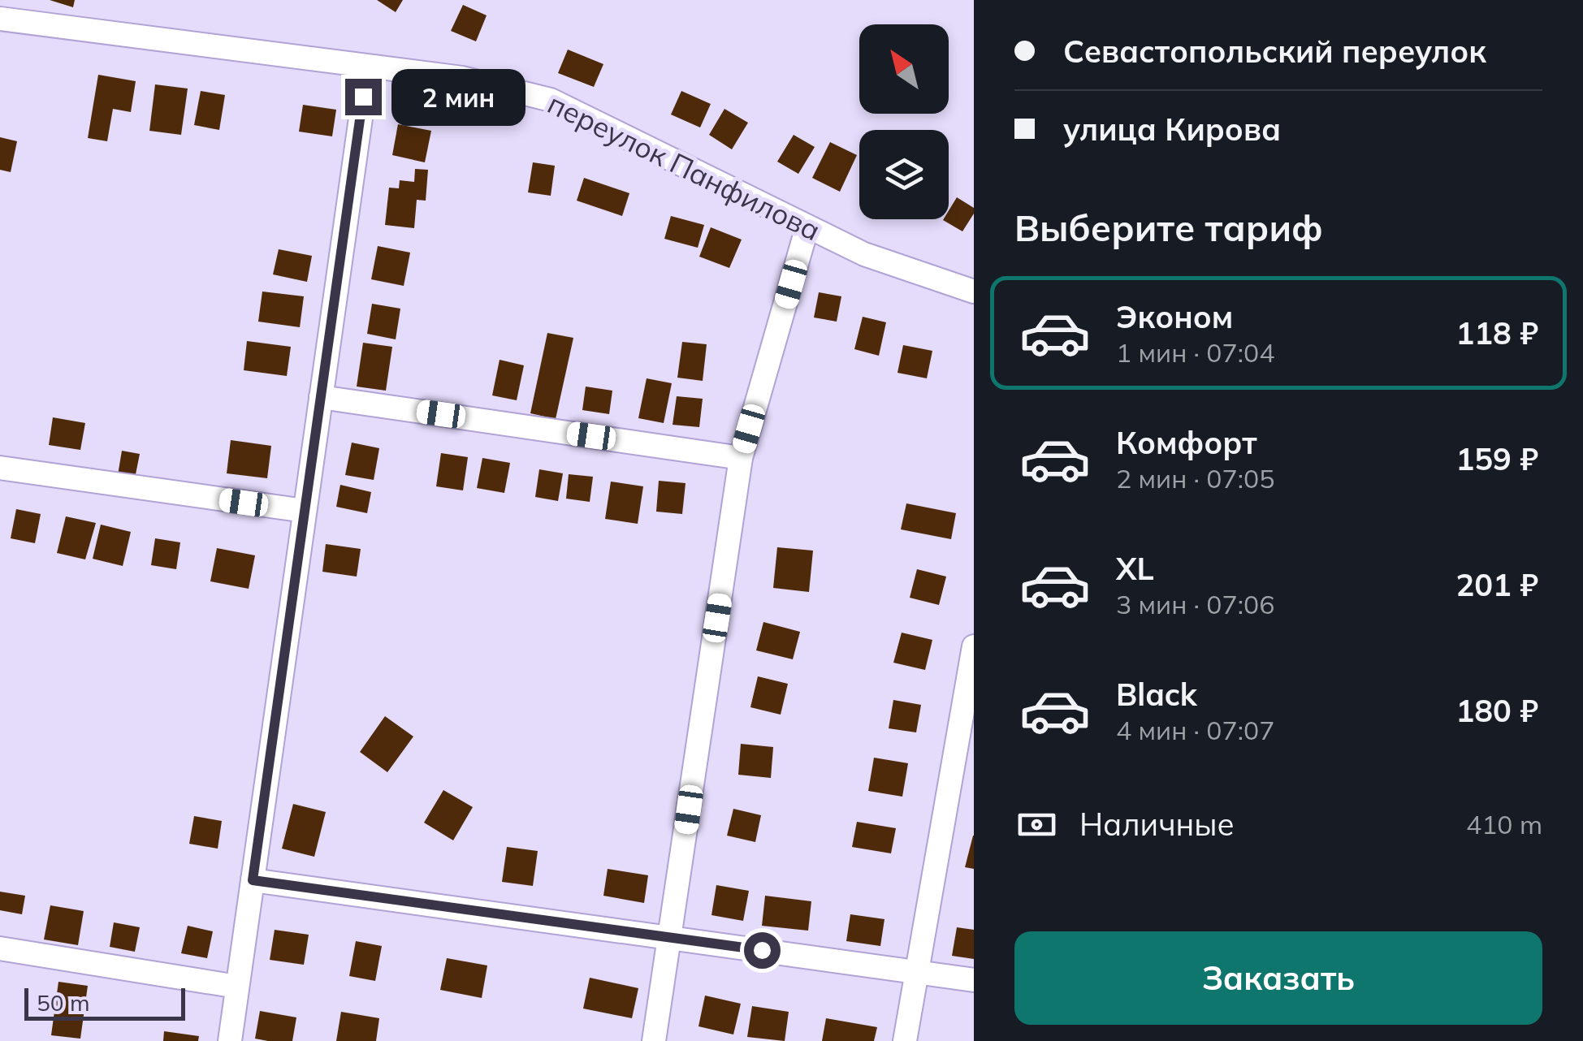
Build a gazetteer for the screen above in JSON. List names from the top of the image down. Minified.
{"streets":{"street":["переулок Панфилова"]},"scale_bar":"50 m","north":"top left","page":{"banner":["Севастопольский переулок","улица Кирова"],"bubble":"2 мин","heading":"Выберите тариф","list":[{"name":"Эконом","note":"1 мин · 07:04","value":"118 ₽"},{"name":"Комфорт","note":"2 мин · 07:05","value":"159 ₽"},{"name":"XL","note":"3 мин · 07:06","value":"201 ₽"},{"name":"Black","note":"4 мин · 07:07","value":"180 ₽"}],"pay":["Наличные","410 m"],"buttons":"Заказать","scale":"50 m"}}
